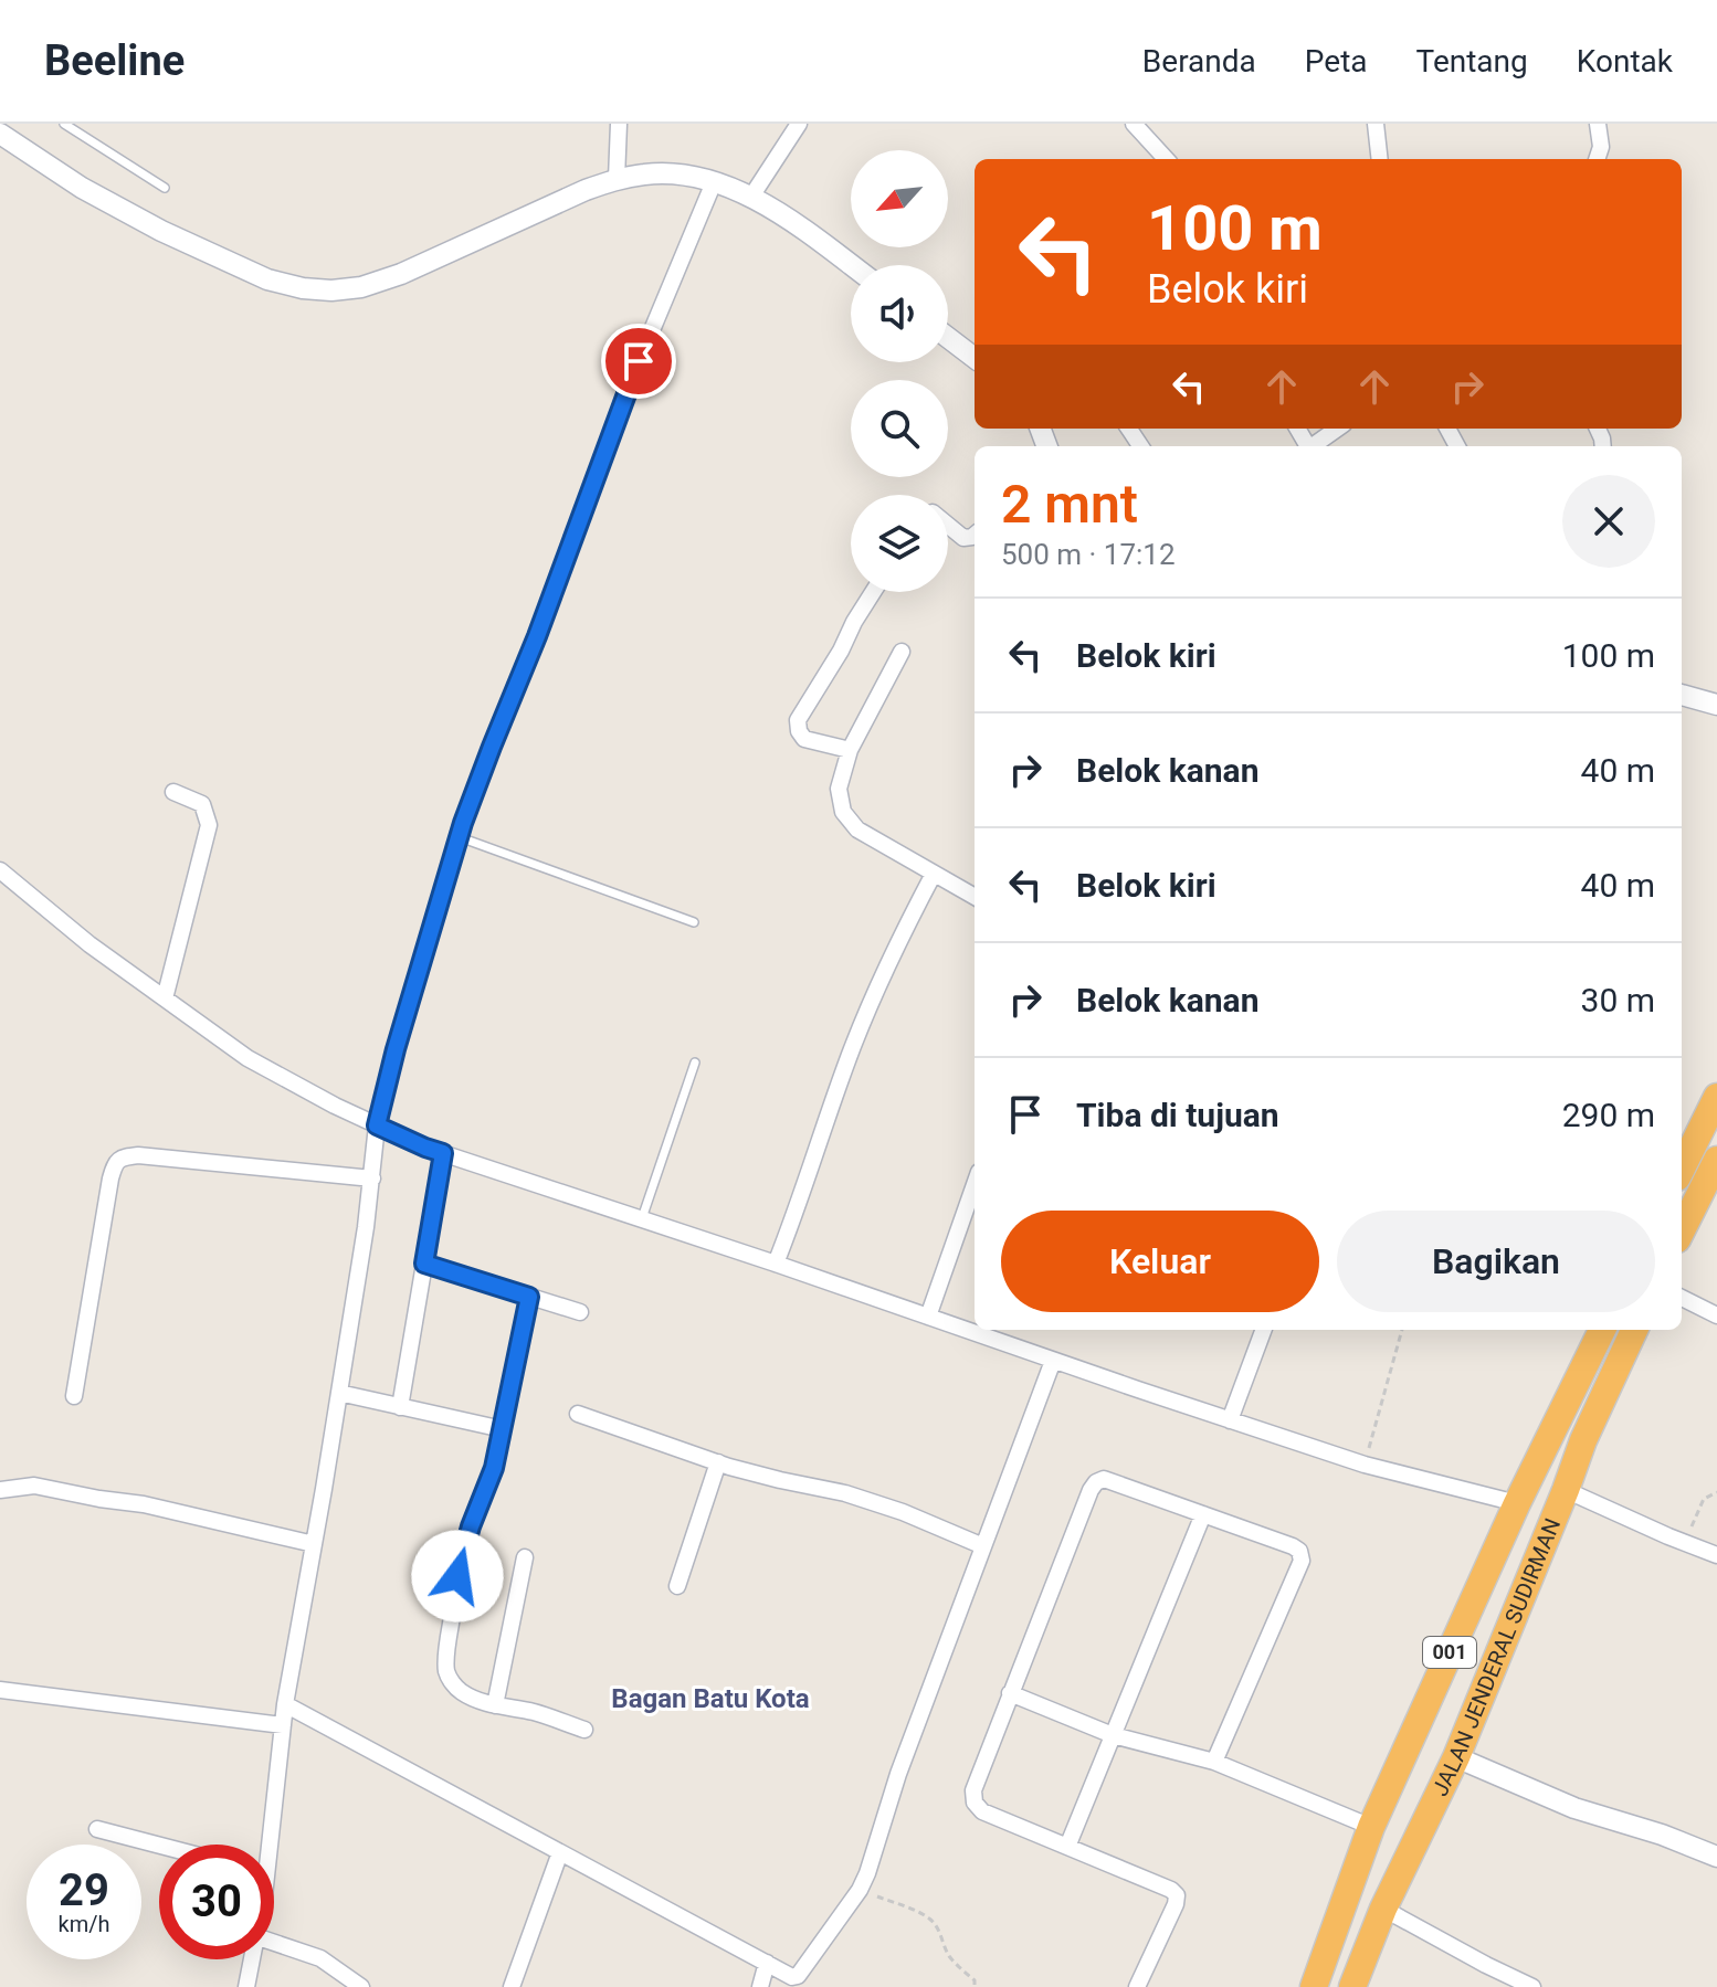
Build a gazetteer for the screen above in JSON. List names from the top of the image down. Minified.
{"streets":{"highway":["001","JALAN JENDERAL SUDIRMAN"]},"districts":["Bagan Batu Kota"],"north":"bottom left","page":{"header":"Beeline","nav":["Beranda","Peta","Tentang","Kontak"],"turn":["100 m","Belok kiri"],"heading":["2 mnt","500 m · 17:12"],"list":[{"name":"Belok kiri","value":"100 m"},{"name":"Belok kanan","value":"40 m"},{"name":"Belok kiri","value":"40 m"},{"name":"Belok kanan","value":"30 m"},{"name":"Tiba di tujuan","value":"290 m"}],"buttons":["Keluar","Bagikan"],"speed":"29 km/h","limit":"30"}}
